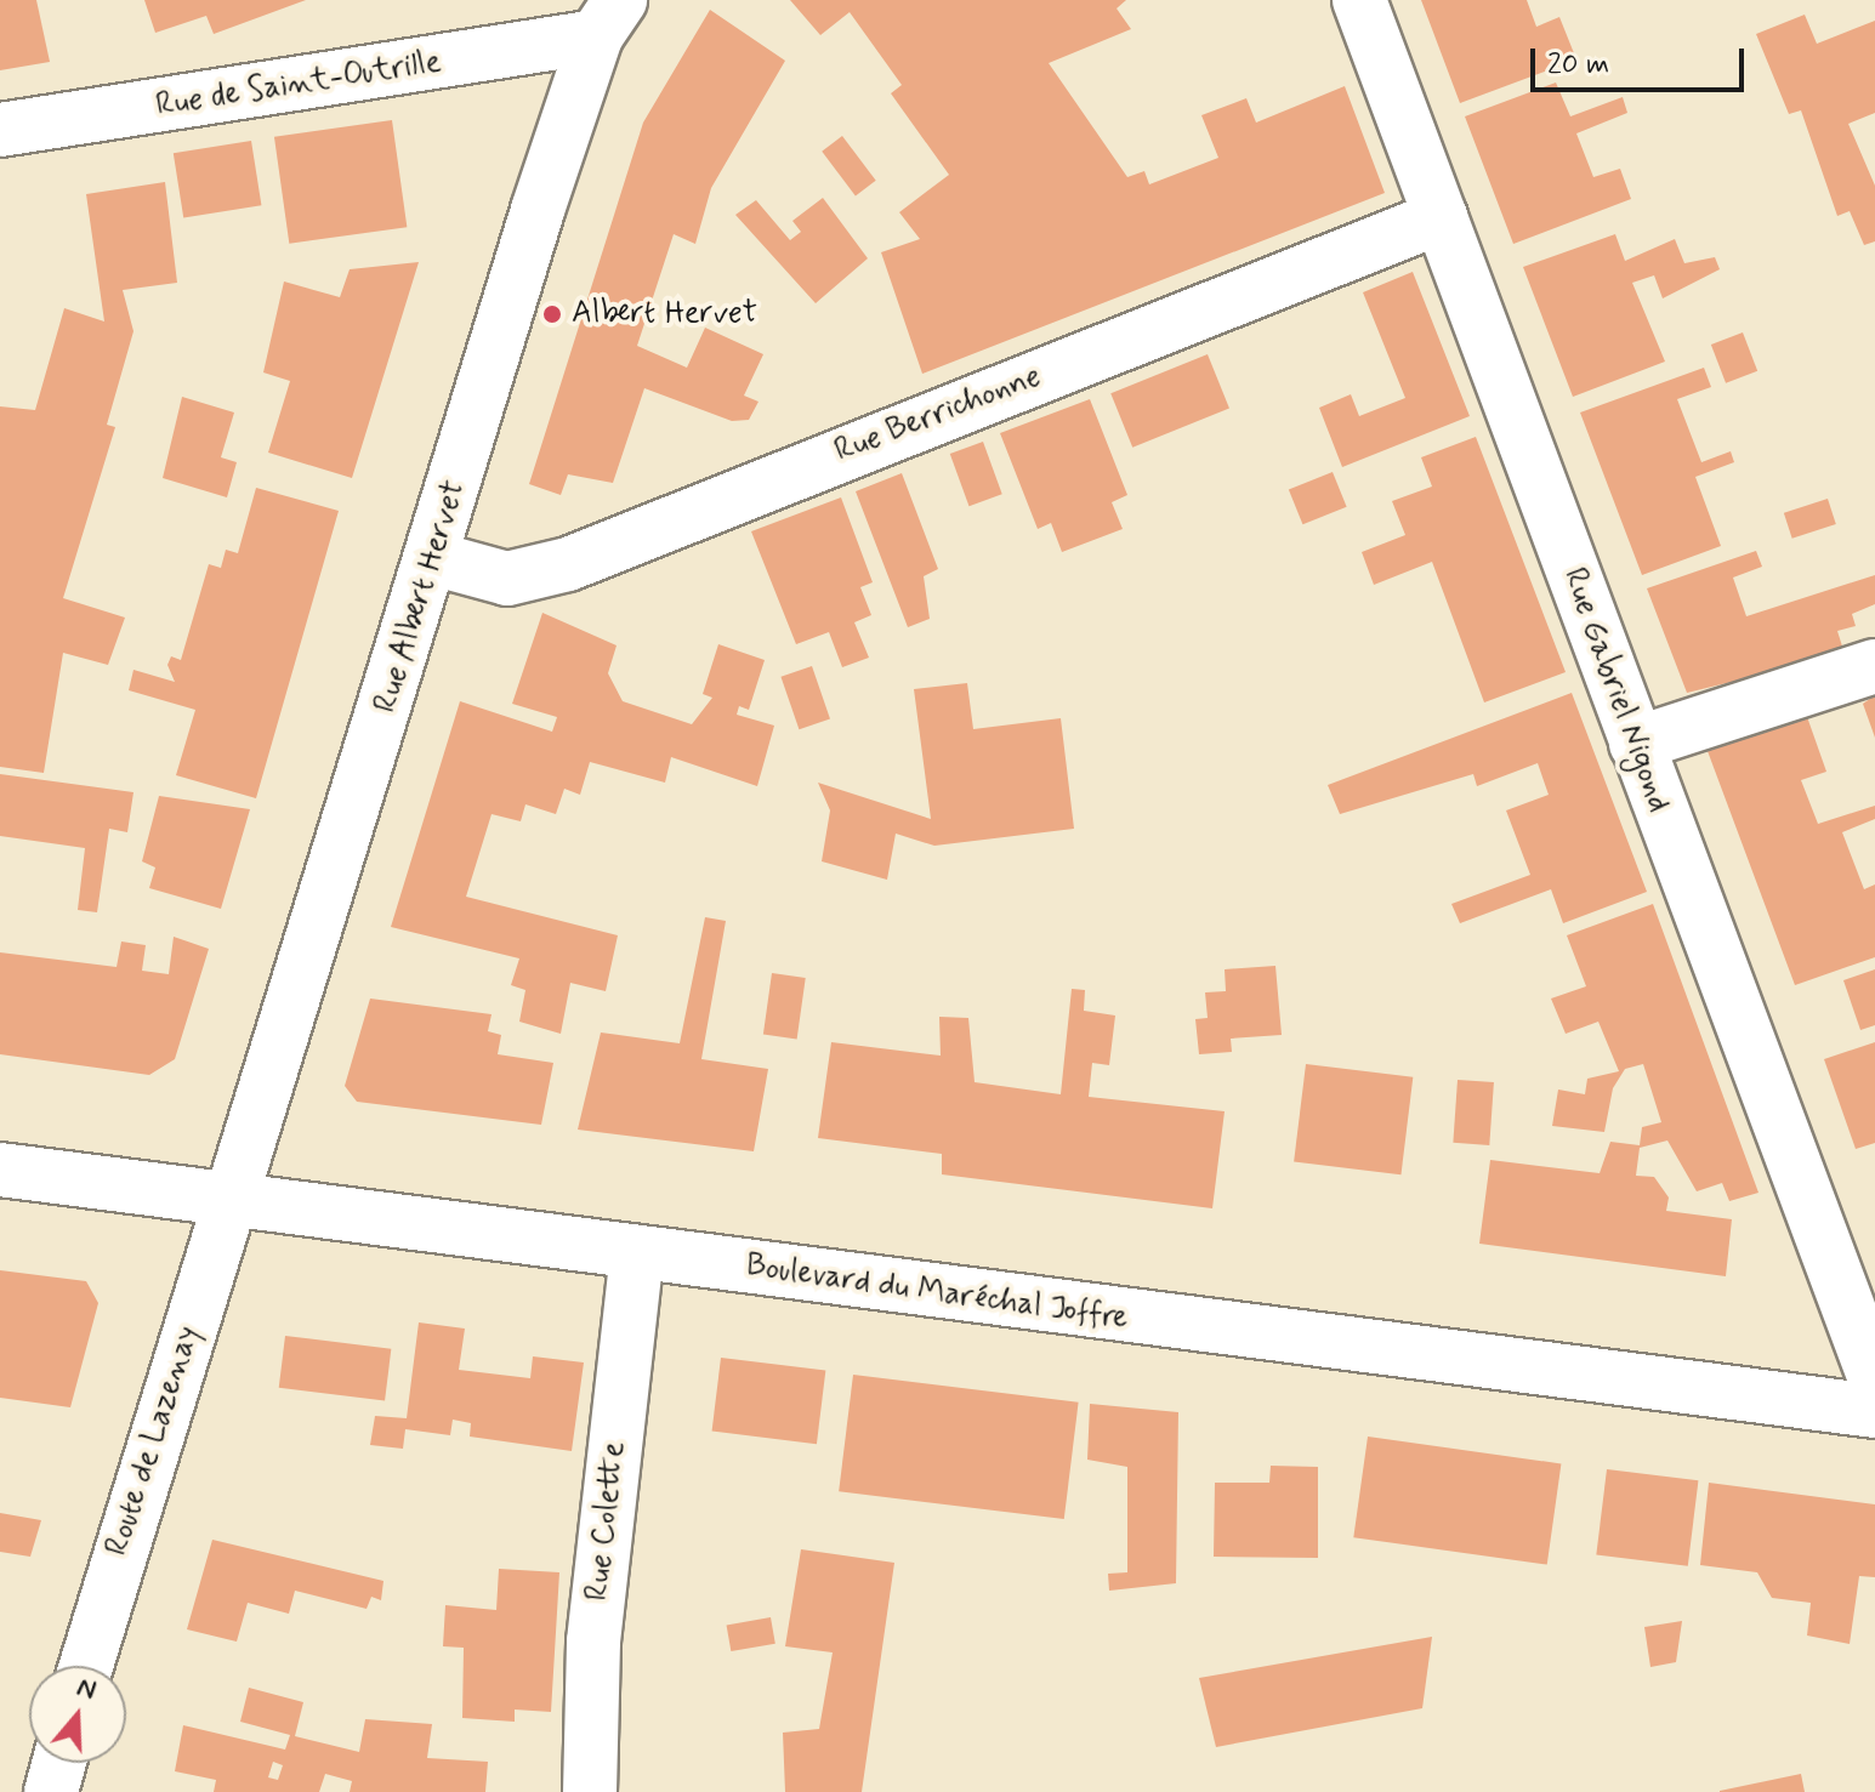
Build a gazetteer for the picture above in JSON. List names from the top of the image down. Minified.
{"streets":{"street":["Rue de Saint-Outrille","Rue Berrichonne","Rue Albert Hervet","Rue Gabriel Nigond","Boulevard du Maréchal Joffre","Route de Lazenay","Rue Colette"]},"crossings":[["Rue de Saint-Outrille","Rue Albert Hervet"],["Rue Berrichonne","Rue Albert Hervet"],["Rue Berrichonne","Rue Gabriel Nigond"],["Rue Albert Hervet","Boulevard du Maréchal Joffre"],["Rue Albert Hervet","Route de Lazenay"],["Boulevard du Maréchal Joffre","Route de Lazenay"],["Boulevard du Maréchal Joffre","Rue Colette"]],"places":["Albert Hervet"],"scale_bar":"20 m","north":"top"}
